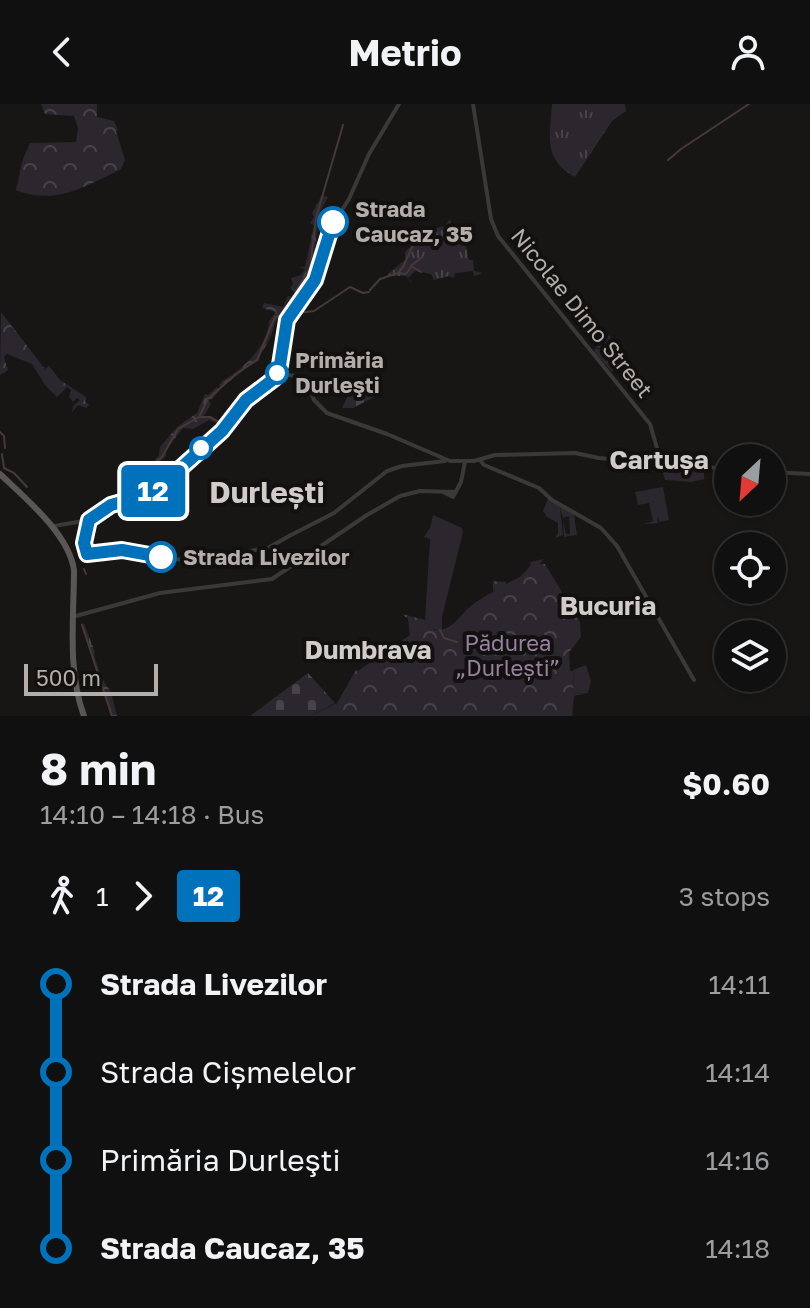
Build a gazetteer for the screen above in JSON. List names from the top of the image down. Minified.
{"streets":{"street":["Nicolae Dimo Street"]},"districts":["Cartușa","Durlești","Bucuria","Dumbrava"],"parks":["Pădurea „Durlești”"],"places":["Strada Caucaz, 35","Primăria Durleşti","Strada Livezilor"],"lines":["bus line 12"],"scale_bar":"500 m","north":"bottom left","page":{"header":"Metrio","on_map":"12","scale":"500 m","heading":["8 min","14:10 – 14:18 · Bus","$0.60"],"legs":["1","12","3 stops"],"list":[{"name":"Strada Livezilor","value":"14:11"},{"name":"Strada Cișmelelor","value":"14:14"},{"name":"Primăria Durleşti","value":"14:16"},{"name":"Strada Caucaz, 35","value":"14:18"}]}}
